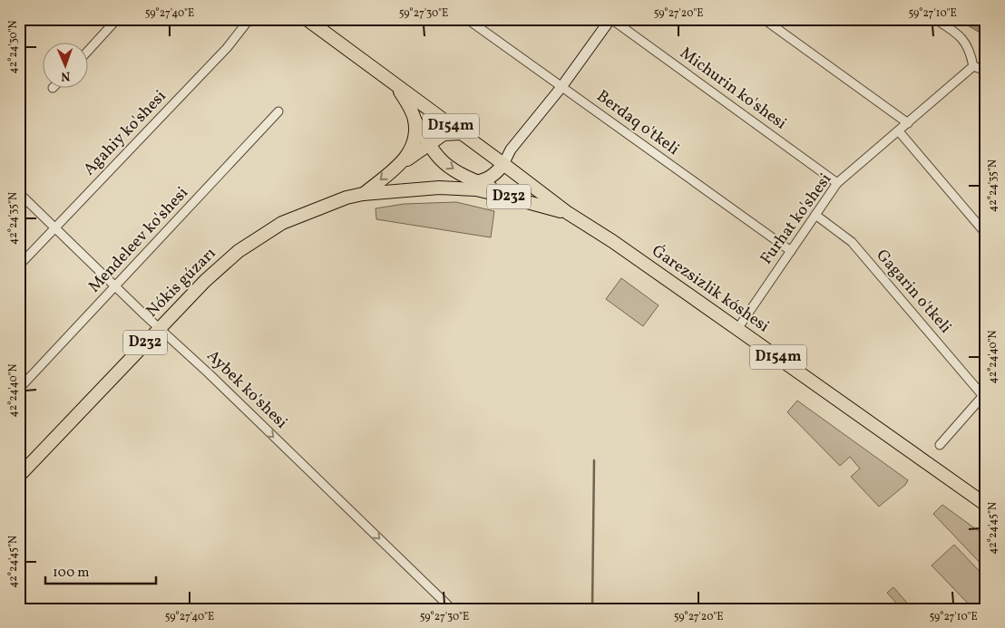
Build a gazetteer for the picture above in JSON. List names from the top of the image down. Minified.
{"streets":{"main road":["D154m","D232","Nókis gúzarı","Ǵarezsizlik kóshesi"],"street":["Michurin ko'shesi","Berdaq o'tkeli","Agahiy ko'shesi","Furhat ko'shesi","Mendeleev ko'shesi","Gagarin o'tkeli","Aybek ko'shesi"]},"crossings":[["Michurin ko'shesi","Furhat ko'shesi"],["Berdaq o'tkeli","Furhat ko'shesi"],["D154m","D232"],["D154m","Ǵarezsizlik kóshesi"],["Agahiy ko'shesi","Aybek ko'shesi"],["D232","Nókis gúzarı"],["D232","Ǵarezsizlik kóshesi"],["Furhat ko'shesi","Ǵarezsizlik kóshesi"],["Furhat ko'shesi","Gagarin o'tkeli"],["Mendeleev ko'shesi","Aybek ko'shesi"],["Nókis gúzarı","Aybek ko'shesi"]],"one_way":["Aybek ko'shesi"],"scale_bar":"100 m","north":"bottom","coordinates":["59°27'40\"E","59°27'30\"E","59°27'20\"E","59°27'10\"E","42°24'30\"N","42°24'35\"N","42°24'40\"N","42°24'45\"N"]}
